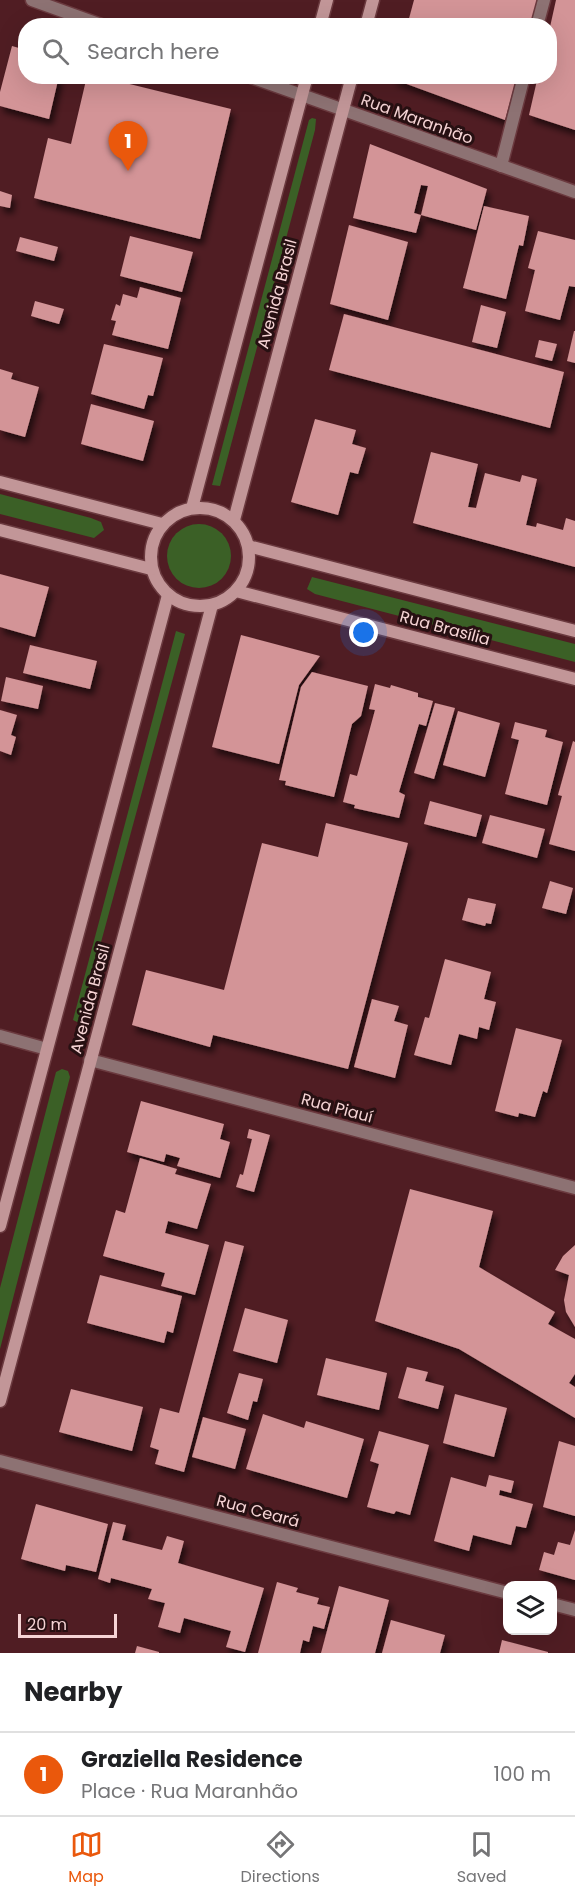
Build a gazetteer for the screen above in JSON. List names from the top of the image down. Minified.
{"streets":{"main road":["Avenida Brasil","Rua Brasília"],"street":["Rua Maranhão","Rua Piauí","Rua Ceará"]},"crossings":[["Rua Maranhão","Avenida Brasil"],["Avenida Brasil","Rua Brasília"],["Avenida Brasil","Rua Piauí"]],"scale_bar":"20 m","page":{"search":"Search here","pins":"1","scale":"20 m","heading":"Nearby","list":[{"mark":"1","name":"Graziella Residence","note":"Place · Rua Maranhão","value":"100 m"}],"nav":["Map","Directions","Saved"]}}
